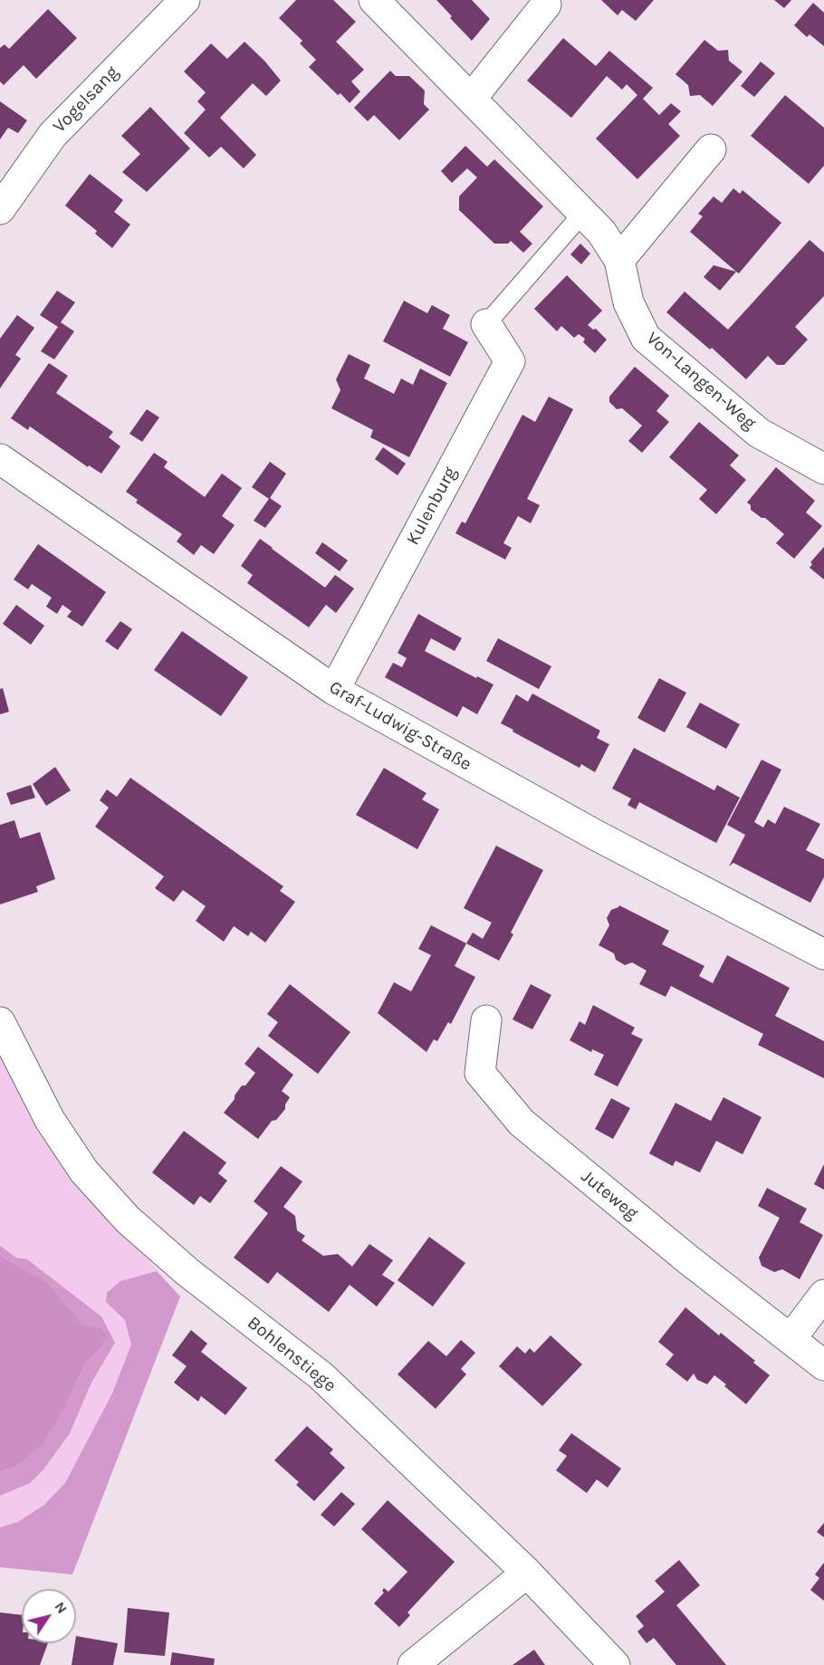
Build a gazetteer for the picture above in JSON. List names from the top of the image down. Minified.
{"streets":{"street":["Vogelsang","Von-Langen-Weg","Kulenburg","Graf-Ludwig-Straße","Juteweg","Bohlenstiege"]},"crossings":[["Kulenburg","Graf-Ludwig-Straße"]],"north":"top right"}
